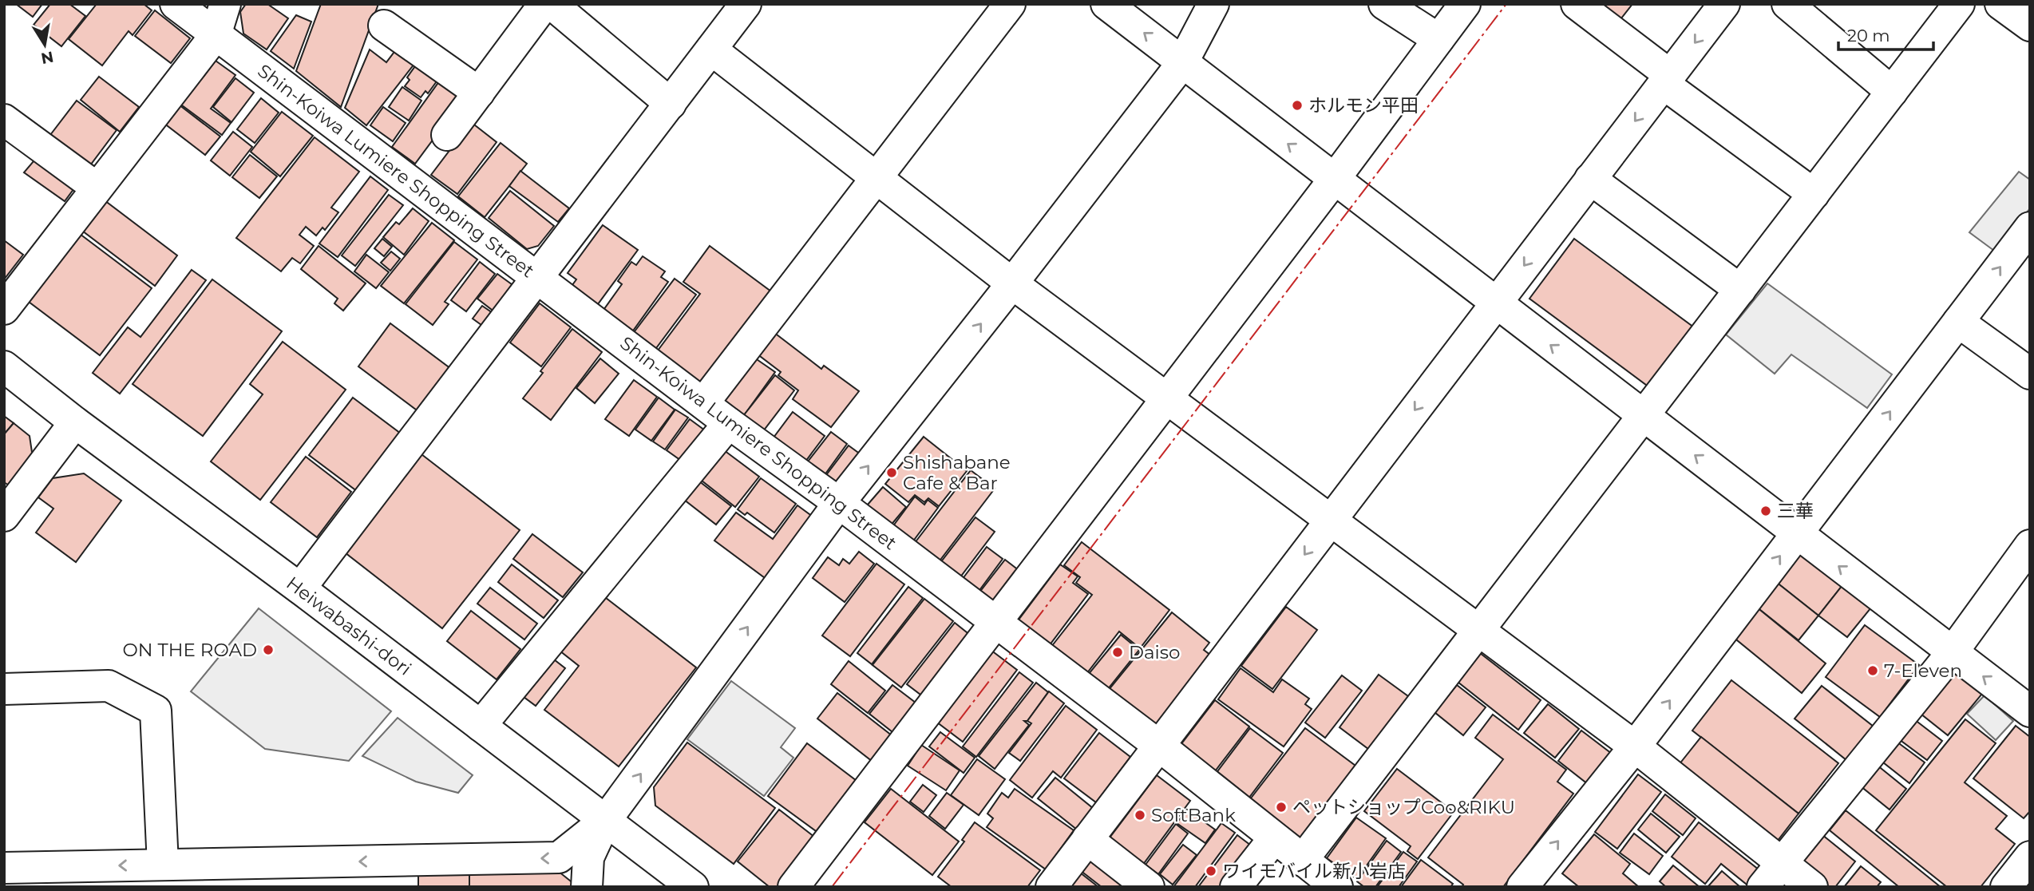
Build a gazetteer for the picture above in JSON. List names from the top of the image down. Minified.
{"streets":{"street":["Shin-Koiwa Lumiere Shopping Street","Heiwabashi-dori"]},"places":["ホルモン平田","Shishabane Cafe & Bar","三華","ON THE ROAD","Daiso","7-Eleven","ペットショップCoo&RIKU","SoftBank","ワイモバイル新小岩店"],"scale_bar":"20 m","north":"bottom"}
